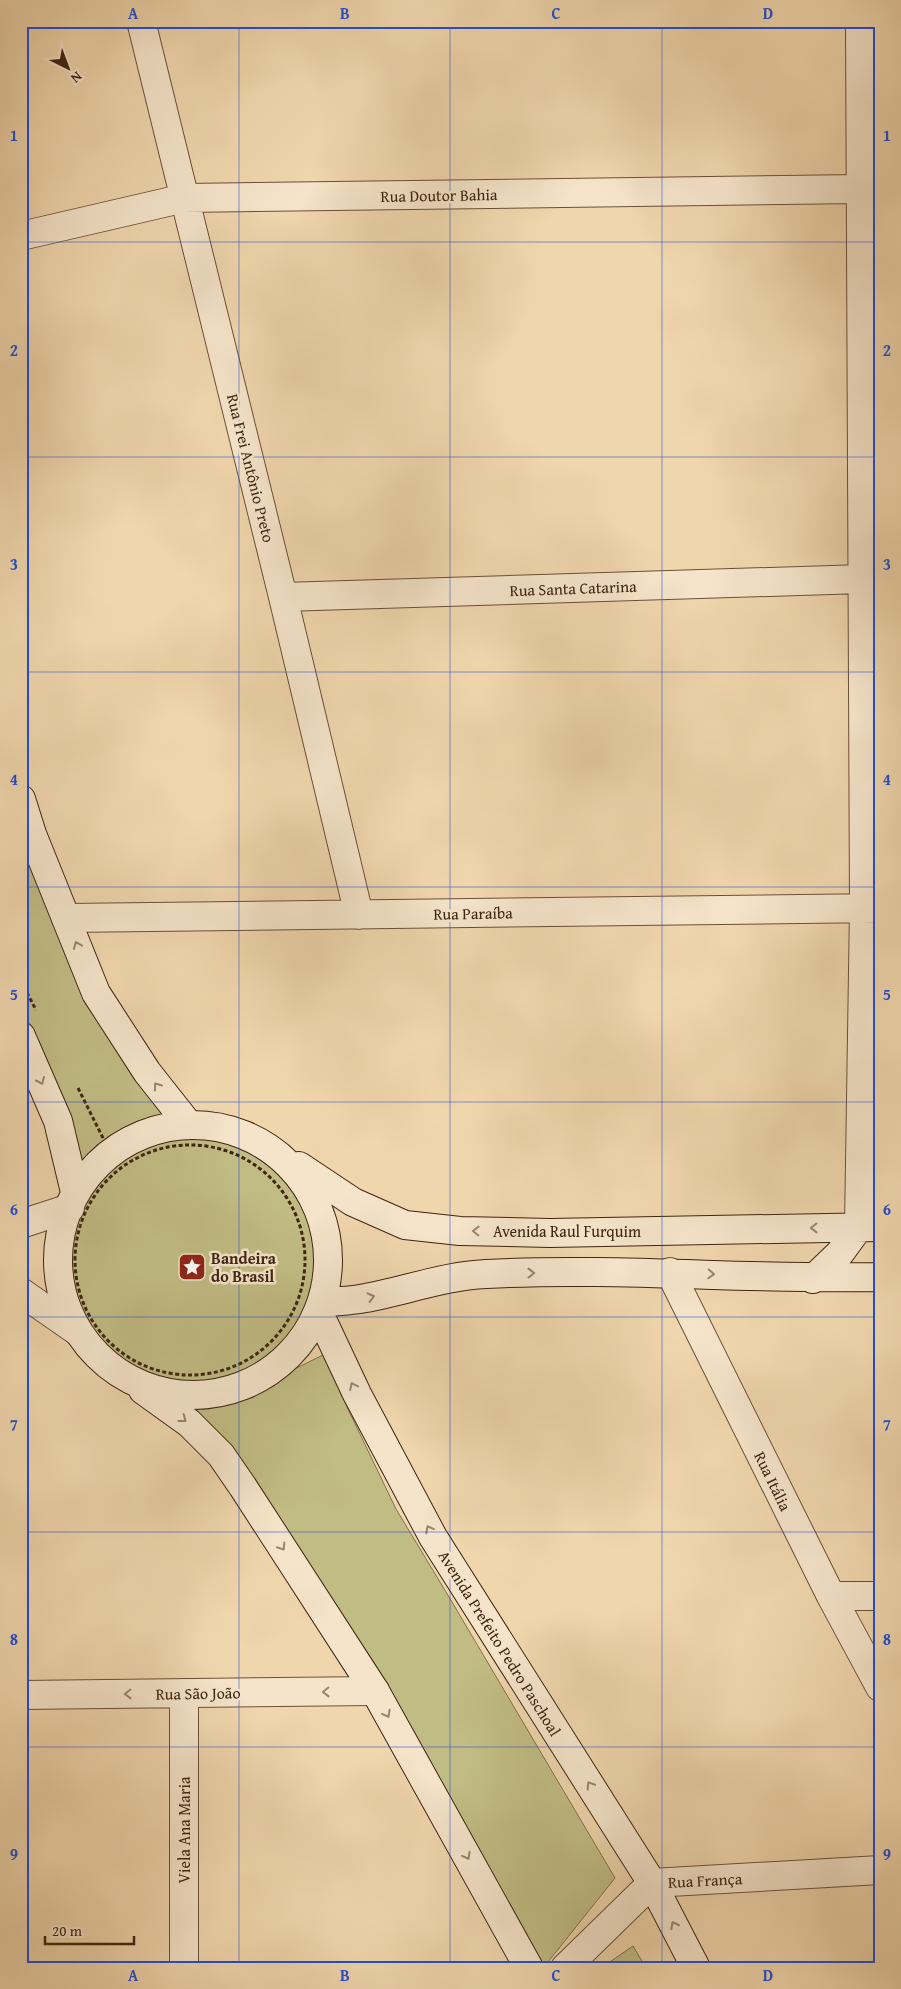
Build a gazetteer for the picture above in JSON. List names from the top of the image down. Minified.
{"streets":{"street":["Rua Doutor Bahia","Rua Frei Antônio Preto","Rua Santa Catarina","Rua Paraíba","Avenida Raul Furquim","Rua Itália","Avenida Prefeito Pedro Paschoal","Rua São João","Viela Ana Maria","Rua França"]},"crossings":[["Rua Doutor Bahia","Rua Frei Antônio Preto"],["Rua Frei Antônio Preto","Rua Santa Catarina"],["Rua Frei Antônio Preto","Rua Paraíba"],["Avenida Prefeito Pedro Paschoal","Rua França"],["Rua São João","Viela Ana Maria"]],"one_way":["Rua São João"],"places":{"place":["Bandeira do Brasil"]},"scale_bar":"20 m","north":"bottom right","grid":{"columns":["A","B","C","D"],"rows":["1","2","3","4","5","6","7","8","9"]}}
